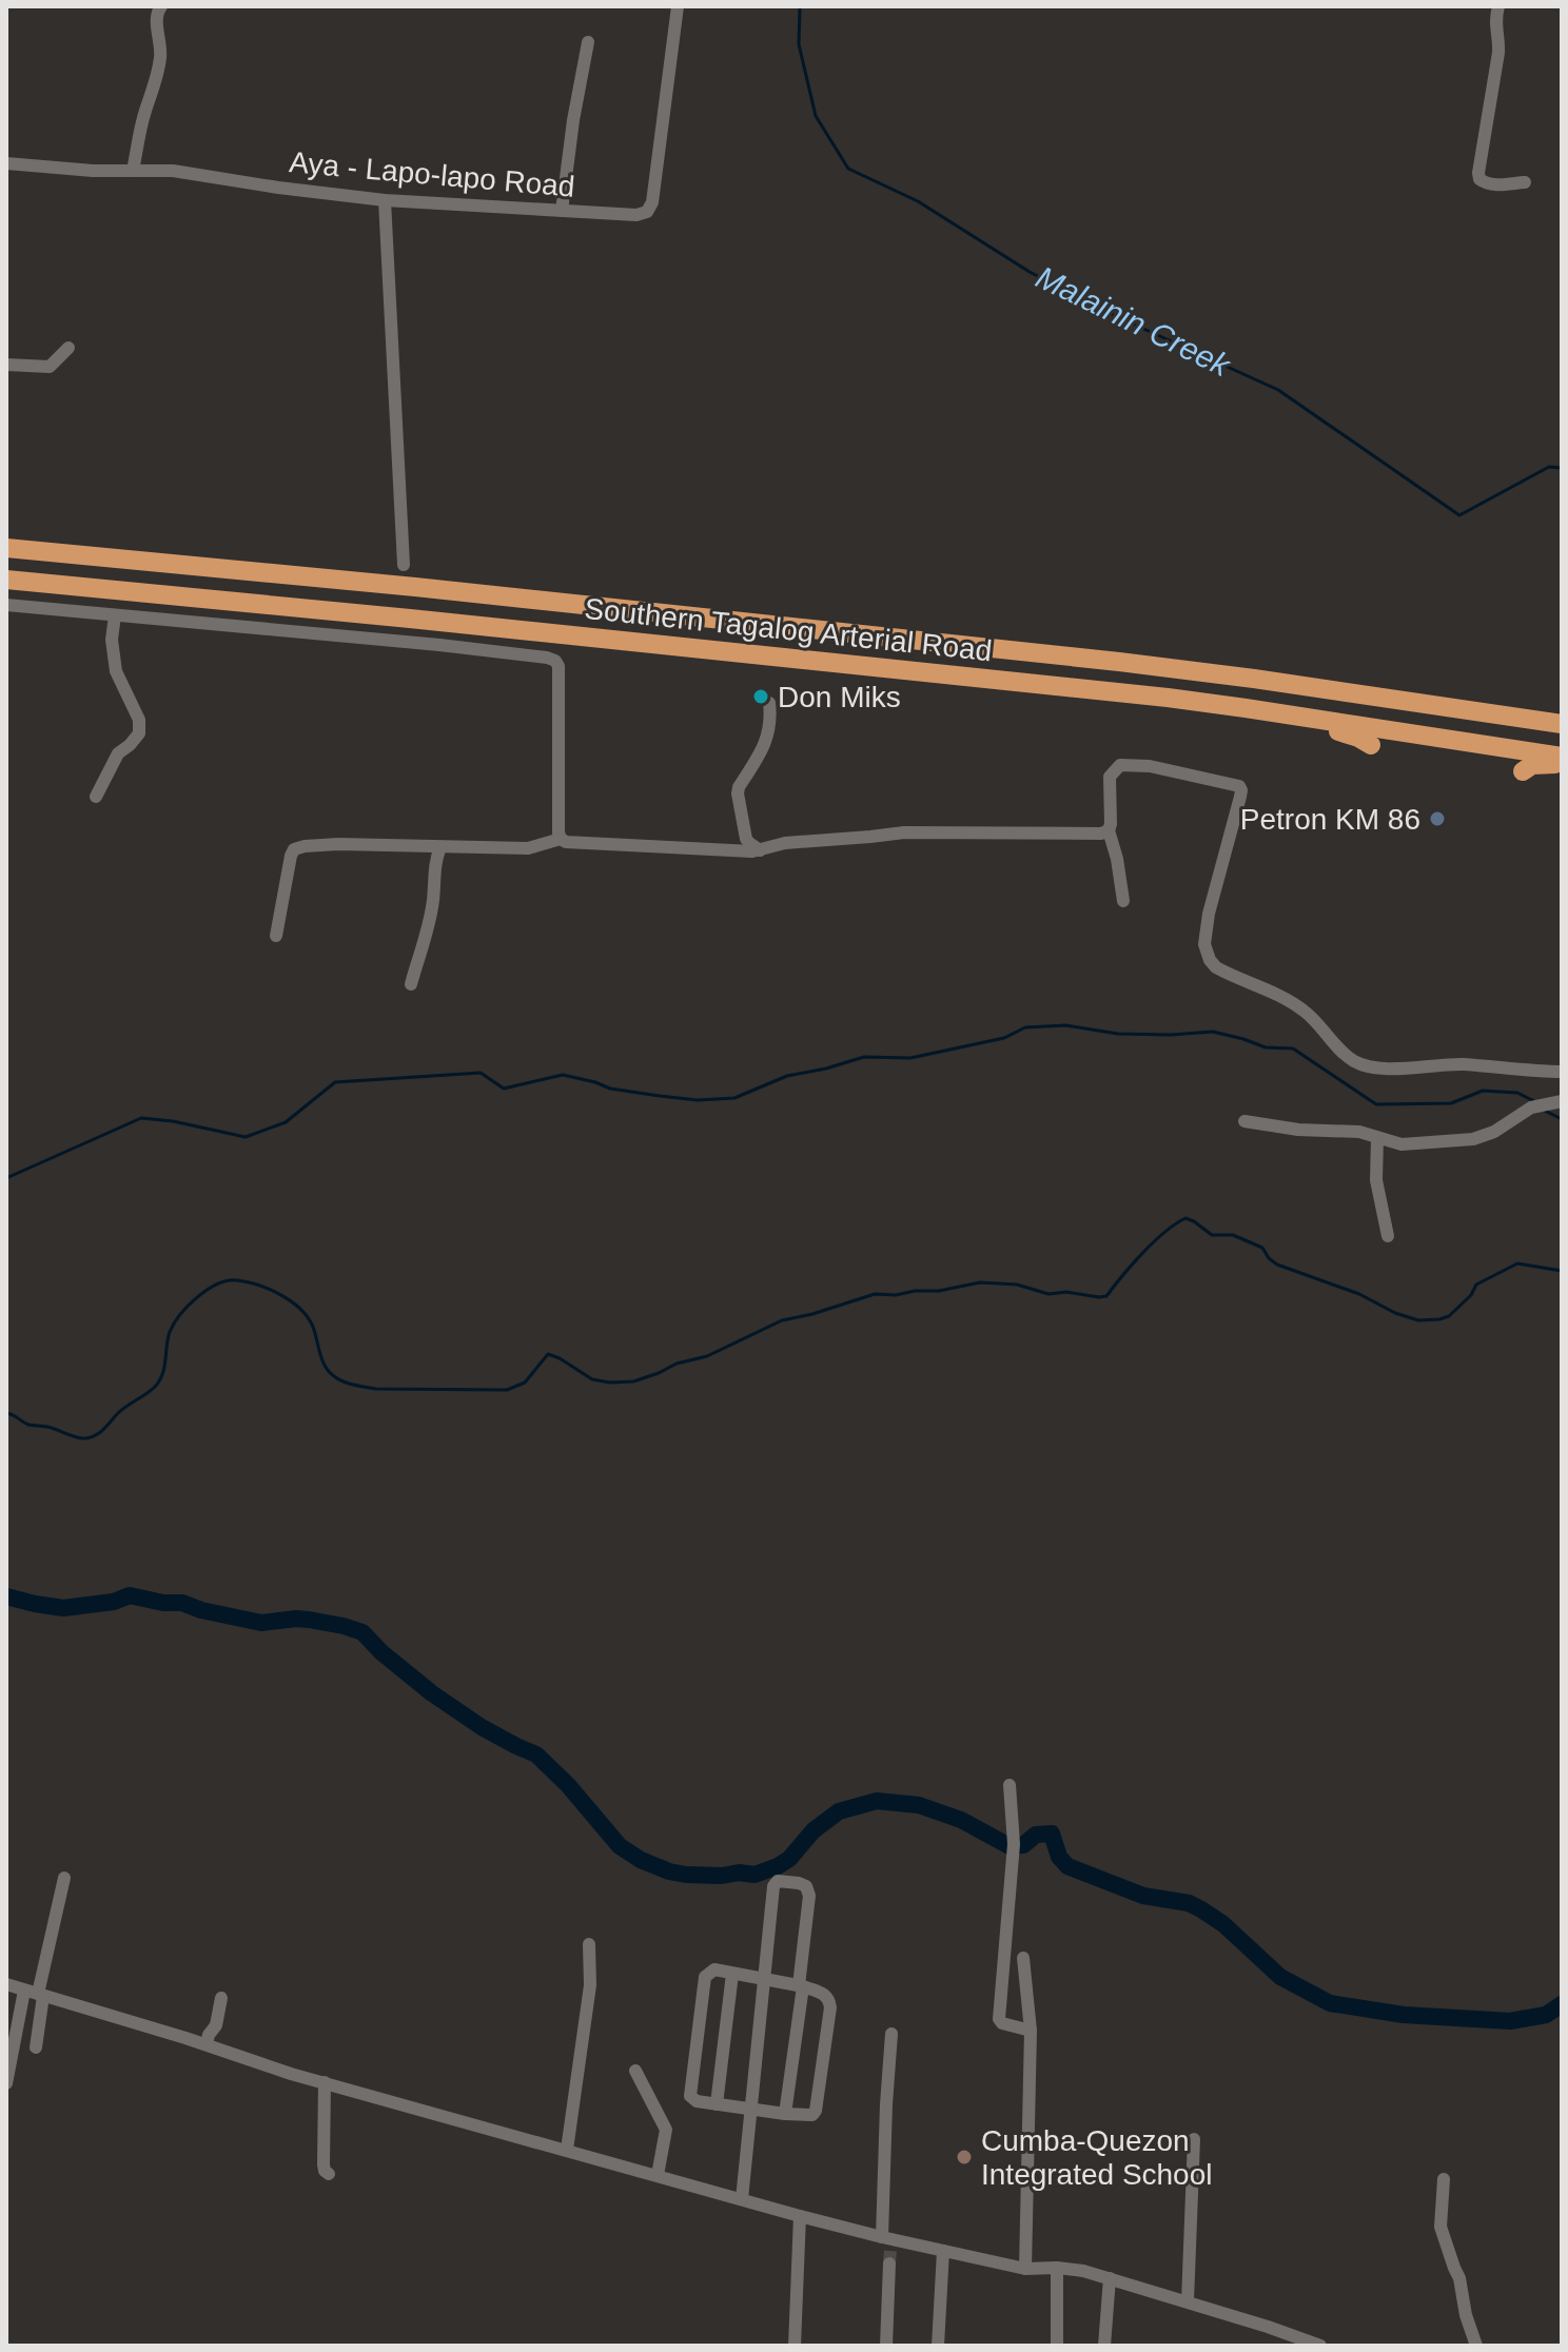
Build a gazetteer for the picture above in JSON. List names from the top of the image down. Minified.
{"streets":{"highway":["Southern Tagalog Arterial Road"],"street":["Aya - Lapo-lapo Road"]},"water":["Malainin Creek"],"places":["Don Miks","Petron KM 86","Cumba-Quezon Integrated School"]}
